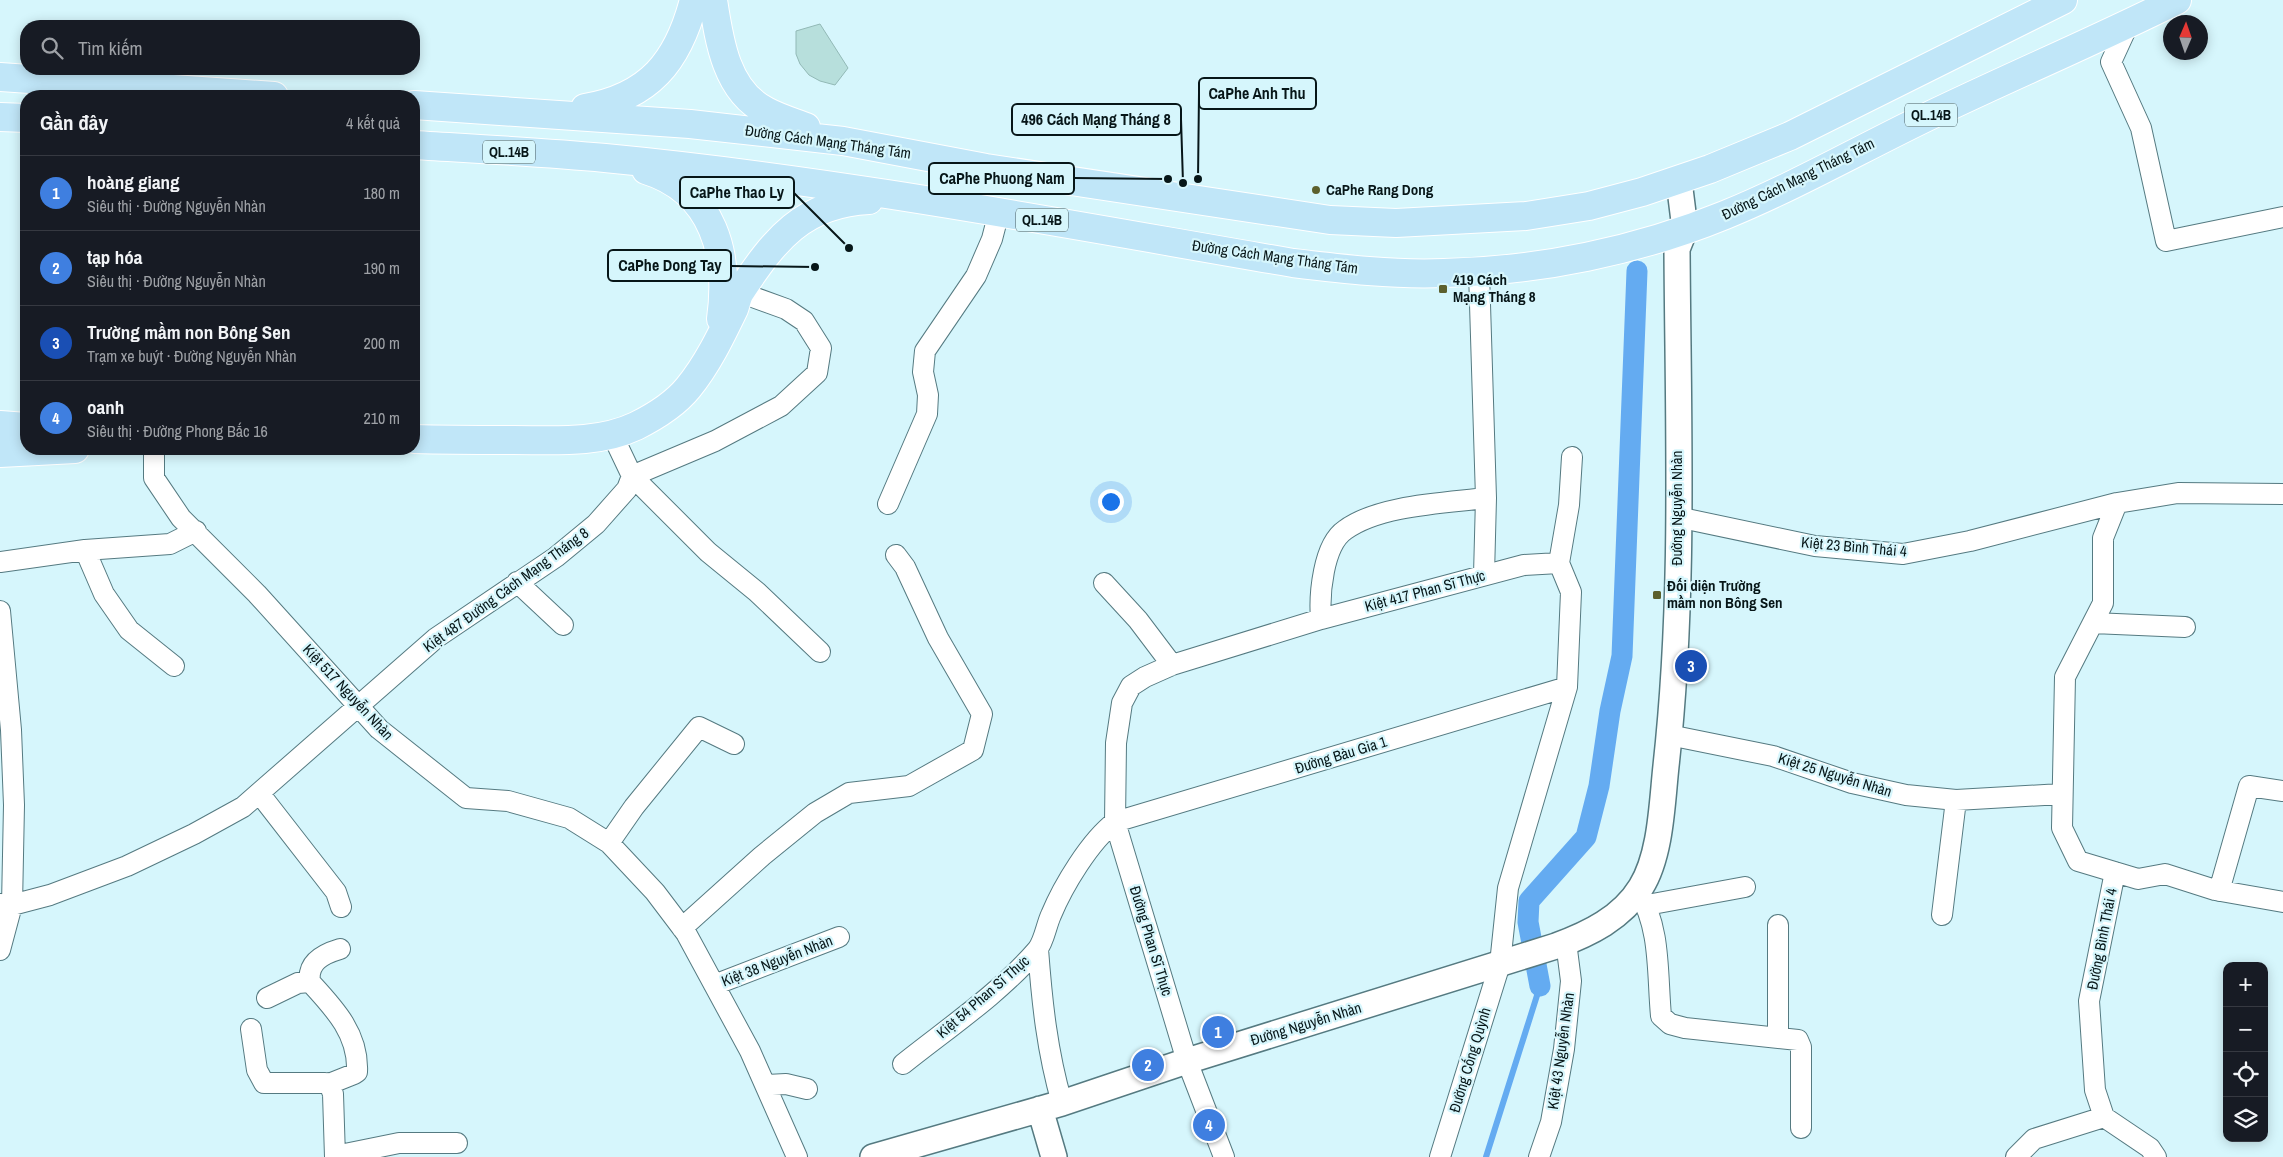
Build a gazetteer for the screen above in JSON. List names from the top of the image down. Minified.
{"streets":{"highway":["QL.14B","Đường Cách Mạng Tháng Tám"],"street":["Đường Nguyễn Nhàn","Kiệt 23 Bình Thái 4","Kiệt 487 Đường Cách Mạng Tháng 8","Kiệt 417 Phan Sĩ Thực","Kiệt 517 Nguyễn Nhàn","Đường Bàu Gia 1","Kiệt 25 Nguyễn Nhàn","Đường Bình Thái 4","Đường Phan Sĩ Thực","Kiệt 38 Nguyễn Nhàn","Kiệt 54 Phan Sĩ Thực","Kiệt 43 Nguyễn Nhàn","Đường Cống Quỳnh"]},"crossings":[["Đường Cách Mạng Tháng Tám","Đường Nguyễn Nhàn"],["Đường Nguyễn Nhàn","Kiệt 23 Bình Thái 4"],["Đường Nguyễn Nhàn","Kiệt 25 Nguyễn Nhàn"],["Đường Nguyễn Nhàn","Đường Phan Sĩ Thực"],["Đường Nguyễn Nhàn","Kiệt 43 Nguyễn Nhàn"],["Đường Nguyễn Nhàn","Đường Cống Quỳnh"],["Kiệt 487 Đường Cách Mạng Tháng 8","Kiệt 517 Nguyễn Nhàn"],["Kiệt 417 Phan Sĩ Thực","Đường Bàu Gia 1"],["Kiệt 417 Phan Sĩ Thực","Đường Phan Sĩ Thực"],["Kiệt 417 Phan Sĩ Thực","Kiệt 54 Phan Sĩ Thực"],["Kiệt 517 Nguyễn Nhàn","Kiệt 38 Nguyễn Nhàn"],["Đường Bàu Gia 1","Đường Phan Sĩ Thực"],["Đường Bàu Gia 1","Kiệt 54 Phan Sĩ Thực"],["Đường Bàu Gia 1","Đường Cống Quỳnh"],["Đường Phan Sĩ Thực","Kiệt 54 Phan Sĩ Thực"]],"places":{"other":["CaPhe Phuong Nam","CaPhe Anh Thu","496 Cách Mạng Tháng 8","CaPhe Rang Dong","CaPhe Thao Ly","CaPhe Dong Tay"],"transit":["419 Cách Mạng Tháng 8","Đối diện Trường mầm non Bông Sen"]},"north":"top","page":{"search":"Tìm kiếm","heading":["Gần đây","4 kết quả"],"list":[{"mark":"1","name":"hoàng giang","note":"Siêu thị · Đường Nguyễn Nhàn","value":"180 m"},{"mark":"2","name":"tạp hóa","note":"Siêu thị · Đường Nguyễn Nhàn","value":"190 m"},{"mark":"3","name":"Trường mầm non Bông Sen","note":"Trạm xe buýt · Đường Nguyễn Nhàn","value":"200 m"},{"mark":"4","name":"oanh","note":"Siêu thị · Đường Phong Bắc 16","value":"210 m"}],"pins":["3","1","2","4"],"map_buttons":["+","−"]}}
